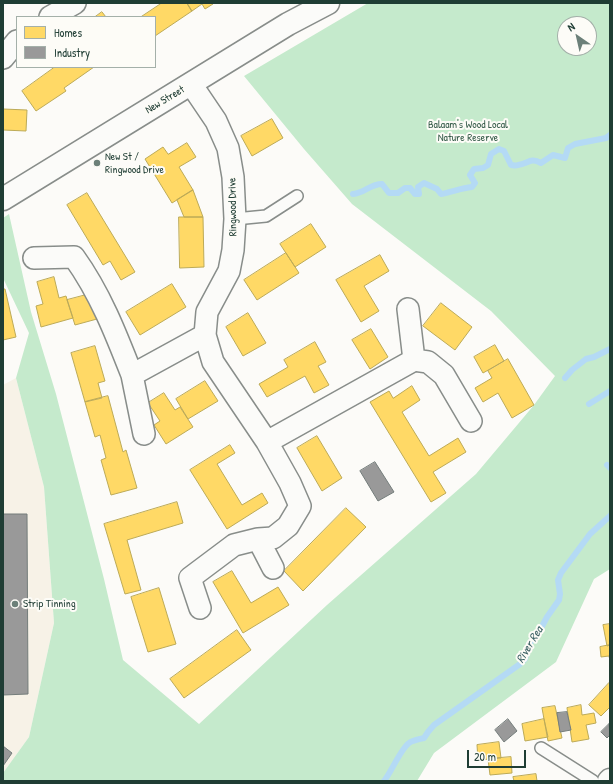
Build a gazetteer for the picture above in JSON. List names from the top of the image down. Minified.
{"streets":{"street":["New Street","Ringwood Drive"]},"crossings":[["New Street","Ringwood Drive"]],"water":["River Rea"],"parks":["Balaam's Wood Local Nature Reserve"],"places":["New St / Ringwood Drive","Strip Tinning"],"legend":["Homes","Industry"],"scale_bar":"20 m","north":"top left"}
